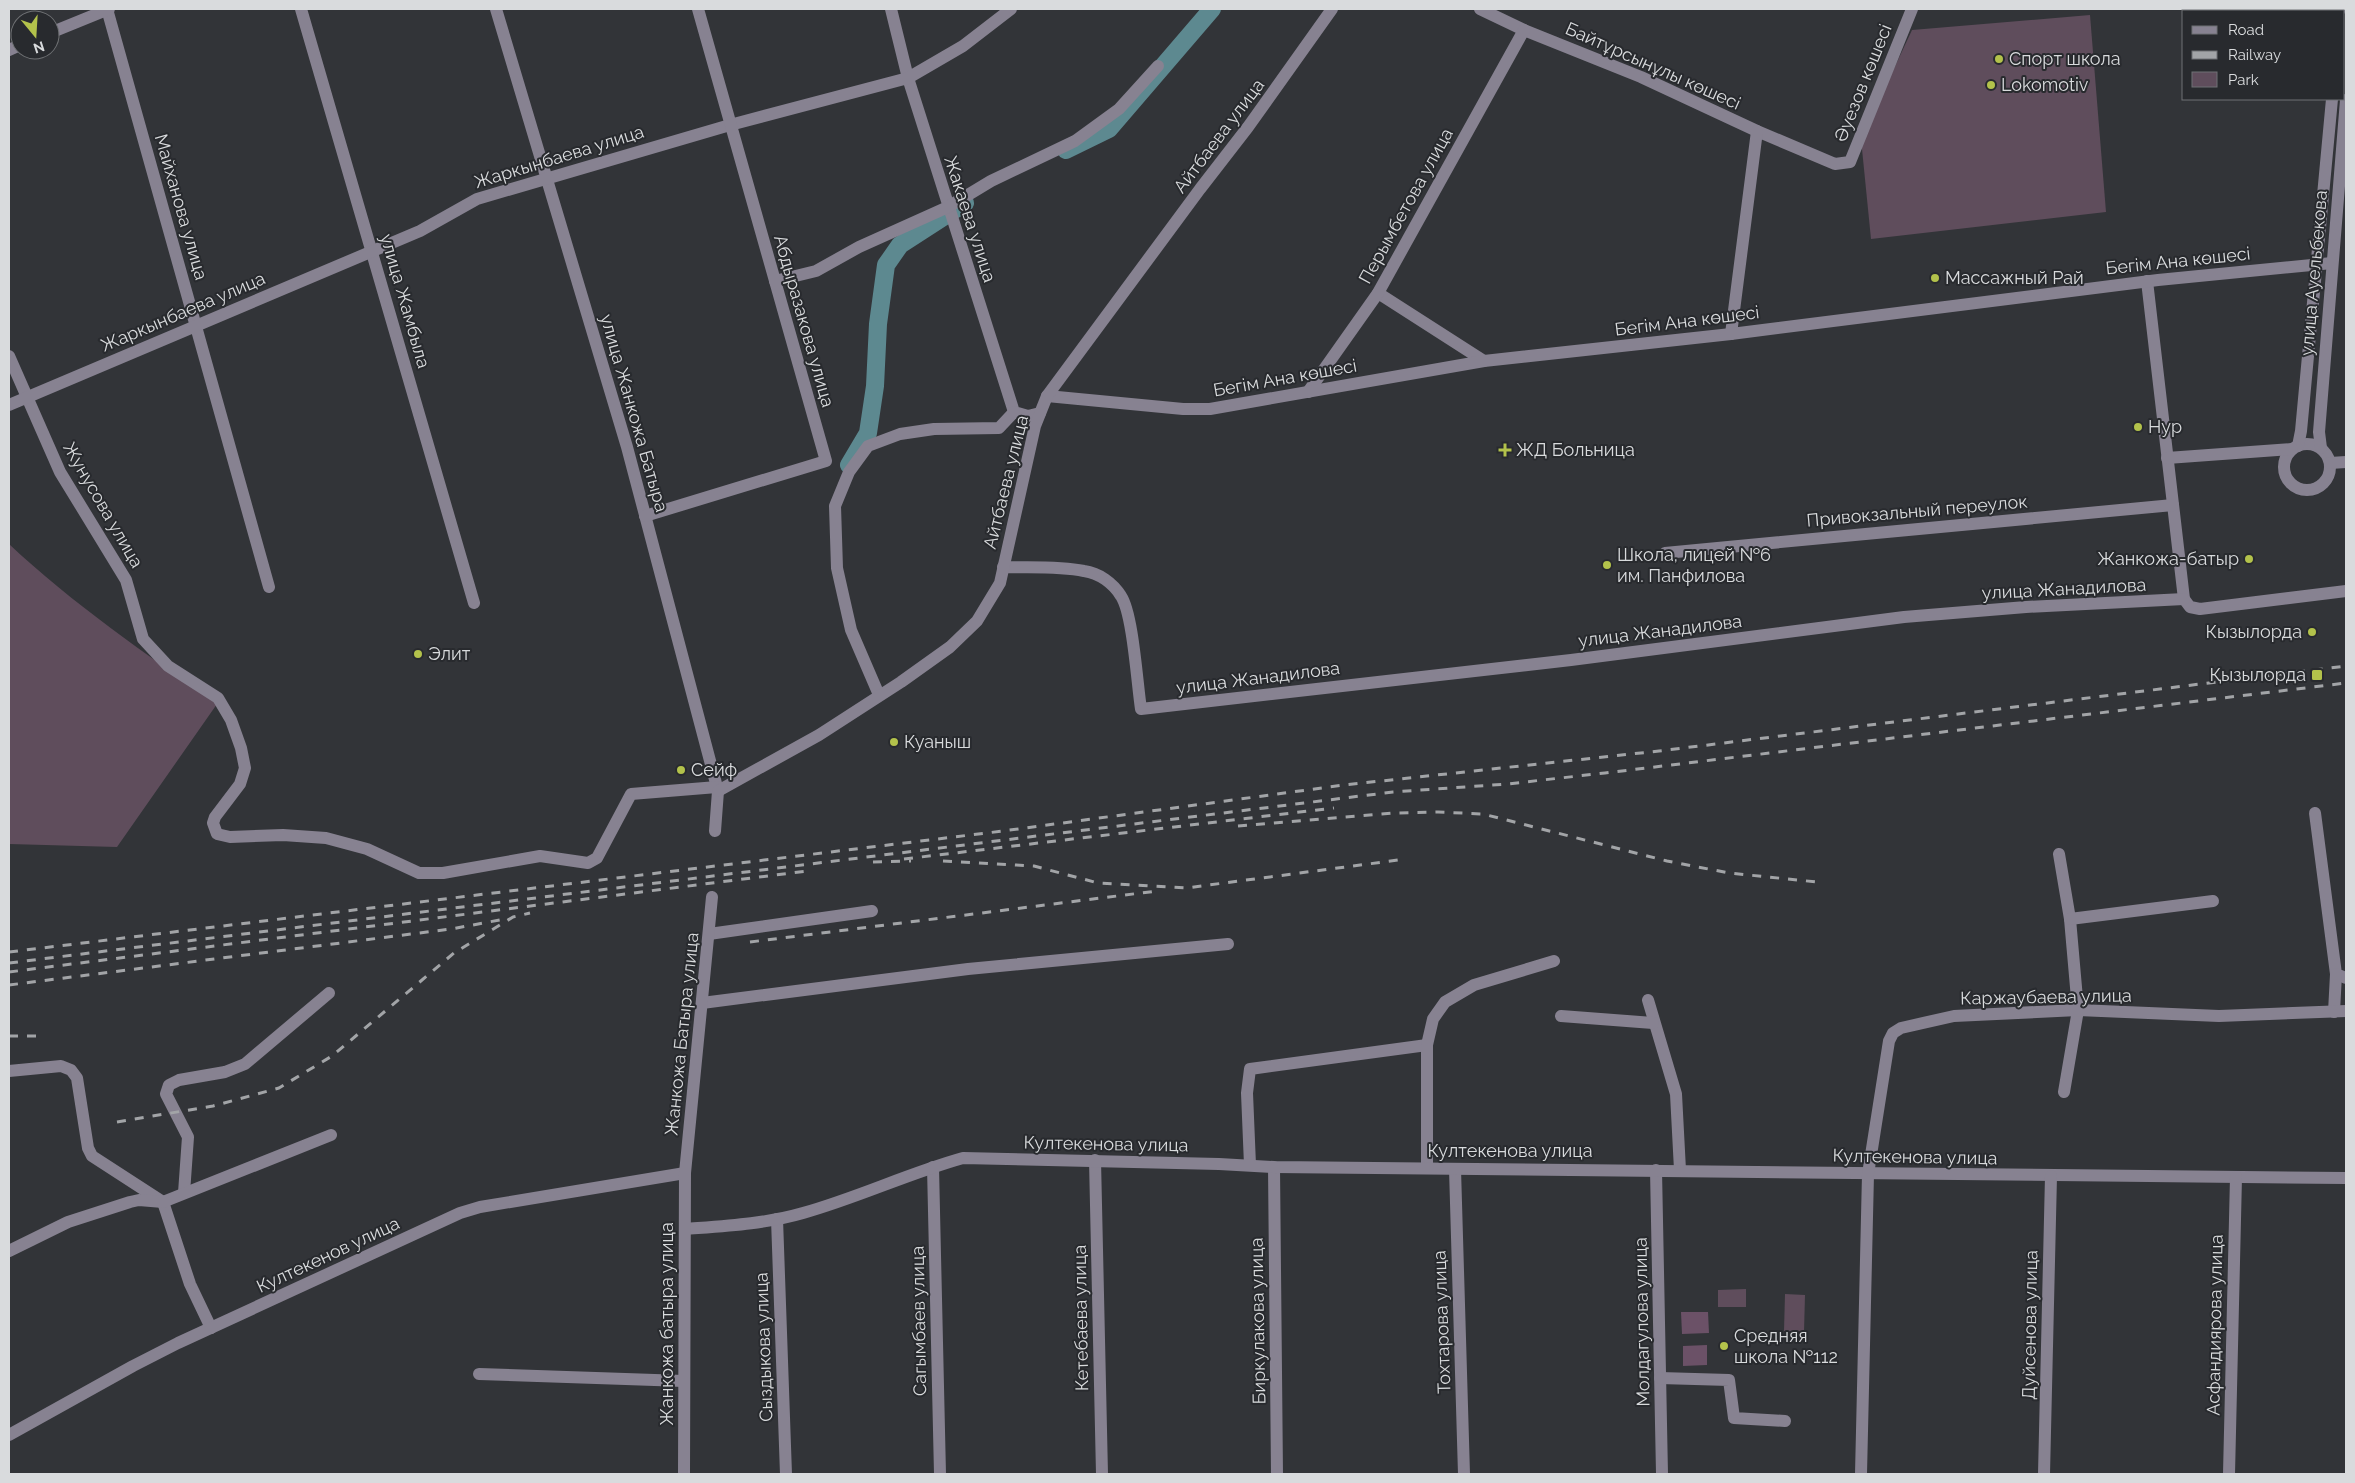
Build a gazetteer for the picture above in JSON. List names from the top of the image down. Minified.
{"streets":{"street":["Байтұрсынұлы көшесі","Әуезов көшесі","Айтбаева улица","Жаркынбаева улица","Перымбетова улица","Майханова улица","Жакаева улица","Бегім Ана көшесі","улица Ауельбекова","улица Жамбыла","Абдыразакова улица","улица Жанкожа Батыра","Жунусова улица","Привокзальный переулок","улица Жанадилова","Каржаубаева улица","Жанкожа Батыра улица","Култекенова улица","Култекенов улица","Кетебаева улица","Сагымбаев улица","Биркулакова улица","Тохтарова улица","Молдагулова улица","Жанкожа батыра улица","Дуйсенова улица","Асфандиярова улица","Сыздыкова улица"]},"crossings":[["Байтұрсынұлы көшесі","Әуезов көшесі"],["Байтұрсынұлы көшесі","Перымбетова улица"],["Айтбаева улица","Бегім Ана көшесі"],["Айтбаева улица","улица Жанкожа Батыра"],["Айтбаева улица","Жунусова улица"],["Айтбаева улица","улица Жанадилова"],["Жаркынбаева улица","Майханова улица"],["Жаркынбаева улица","Жакаева улица"],["Жаркынбаева улица","улица Жамбыла"],["Жаркынбаева улица","Абдыразакова улица"],["Жаркынбаева улица","улица Жанкожа Батыра"],["Жаркынбаева улица","Жунусова улица"],["Перымбетова улица","Бегім Ана көшесі"],["Бегім Ана көшесі","улица Ауельбекова"],["Абдыразакова улица","улица Жанкожа Батыра"],["улица Жанкожа Батыра","Жунусова улица"],["Каржаубаева улица","Култекенова улица"],["Жанкожа Батыра улица","Култекенов улица"],["Жанкожа Батыра улица","Жанкожа батыра улица"],["Култекенова улица","Кетебаева улица"],["Култекенова улица","Сагымбаев улица"],["Култекенова улица","Биркулакова улица"],["Култекенова улица","Тохтарова улица"],["Култекенова улица","Молдагулова улица"],["Култекенова улица","Жанкожа батыра улица"],["Култекенова улица","Дуйсенова улица"],["Култекенова улица","Асфандиярова улица"],["Култекенова улица","Сыздыкова улица"],["Култекенов улица","Жанкожа батыра улица"]],"places":{"other":["Спорт школа","Lokomotiv","Массажный Рай","Нур","Жанкожа-батыр","Школа, лицей №6 им. Панфилова","Кызылорда","Элит","Куаныш","Сейф","Средняя школа №112"],"health":["ЖД Больница"],"transit":["Қызылорда"]},"legend":["Road","Railway","Park"],"north":"bottom"}
